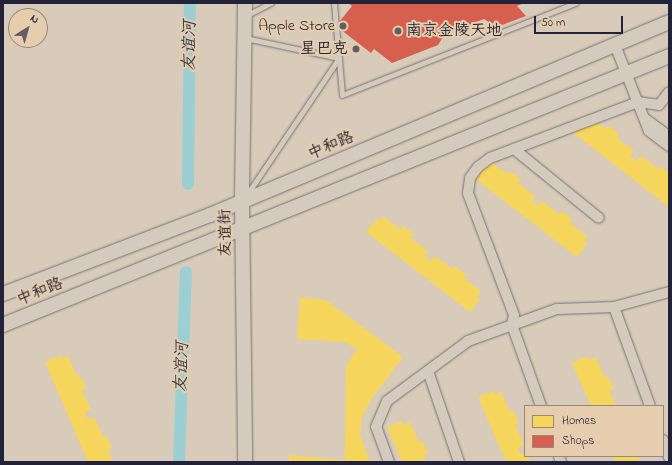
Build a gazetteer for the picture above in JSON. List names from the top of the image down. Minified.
{"streets":{"main road":["中和路","友谊街"]},"crossings":[["中和路","友谊街"]],"water":["友谊河"],"places":["Apple Store","南京金陵天地","星巴克"],"legend":["Homes","Shops"],"scale_bar":"50 m","north":"top right"}
